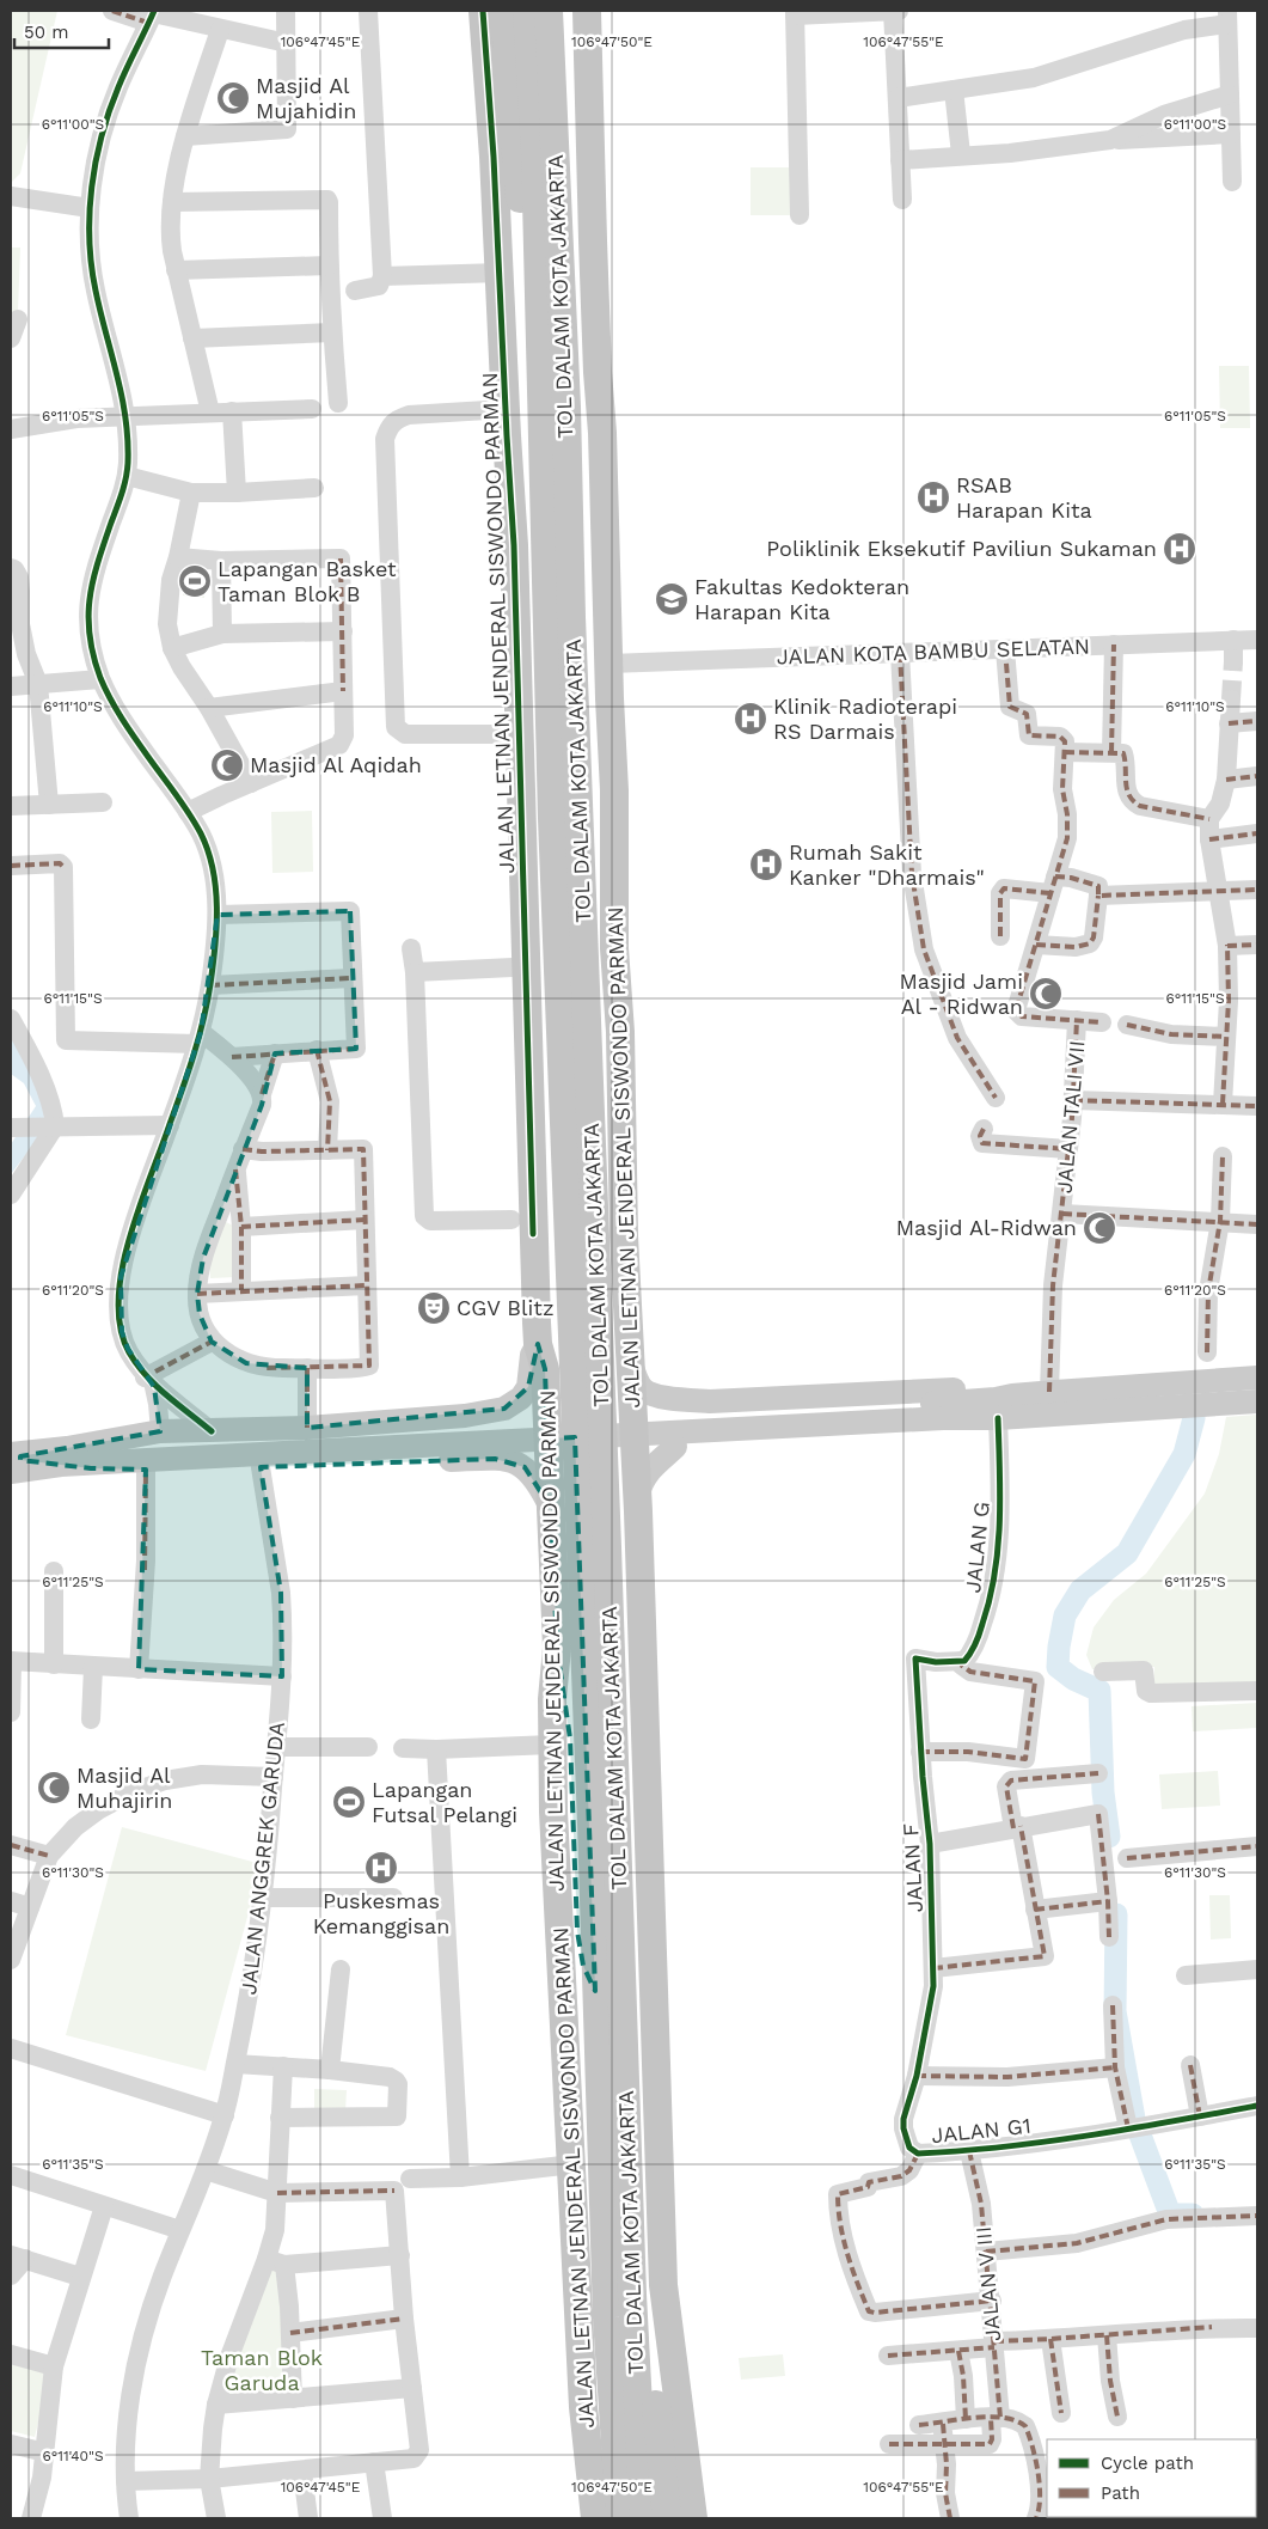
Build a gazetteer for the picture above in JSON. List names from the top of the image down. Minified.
{"streets":{"highway":["TOL DALAM KOTA JAKARTA","JALAN LETNAN JENDERAL SISWONDO PARMAN"],"street":["JALAN KOTA BAMBU SELATAN","JALAN TALI VII","JALAN G","JALAN ANGGREK GARUDA","JALAN F","JALAN G1","JALAN V III"]},"crossings":[["JALAN LETNAN JENDERAL SISWONDO PARMAN","JALAN KOTA BAMBU SELATAN"],["JALAN G","JALAN F"],["JALAN F","JALAN G1"],["JALAN G1","JALAN V III"]],"parks":["Taman Blok Garuda"],"places":{"mosque":["Masjid Al Mujahidin","Masjid Al Aqidah","Masjid Jami Al - Ridwan","Masjid Al-Ridwan","Masjid Al Muhajirin"],"hospital":["RSAB Harapan Kita","Poliklinik Eksekutif Paviliun Sukaman","Klinik Radioterapi RS Darmais","Rumah Sakit Kanker \"Dharmais\"","Puskesmas Kemanggisan"],"sports":["Lapangan Basket Taman Blok B","Lapangan Futsal Pelangi"],"school or university":["Fakultas Kedokteran Harapan Kita"],"theatre":["CGV Blitz"]},"legend":["Cycle path","Path"],"scale_bar":"50 m","coordinates":["106°47'45\"E","106°47'50\"E","106°47'55\"E","6°11'00\"S","6°11'05\"S","6°11'10\"S","6°11'15\"S","6°11'20\"S","6°11'25\"S","6°11'30\"S","6°11'35\"S","6°11'40\"S"]}
